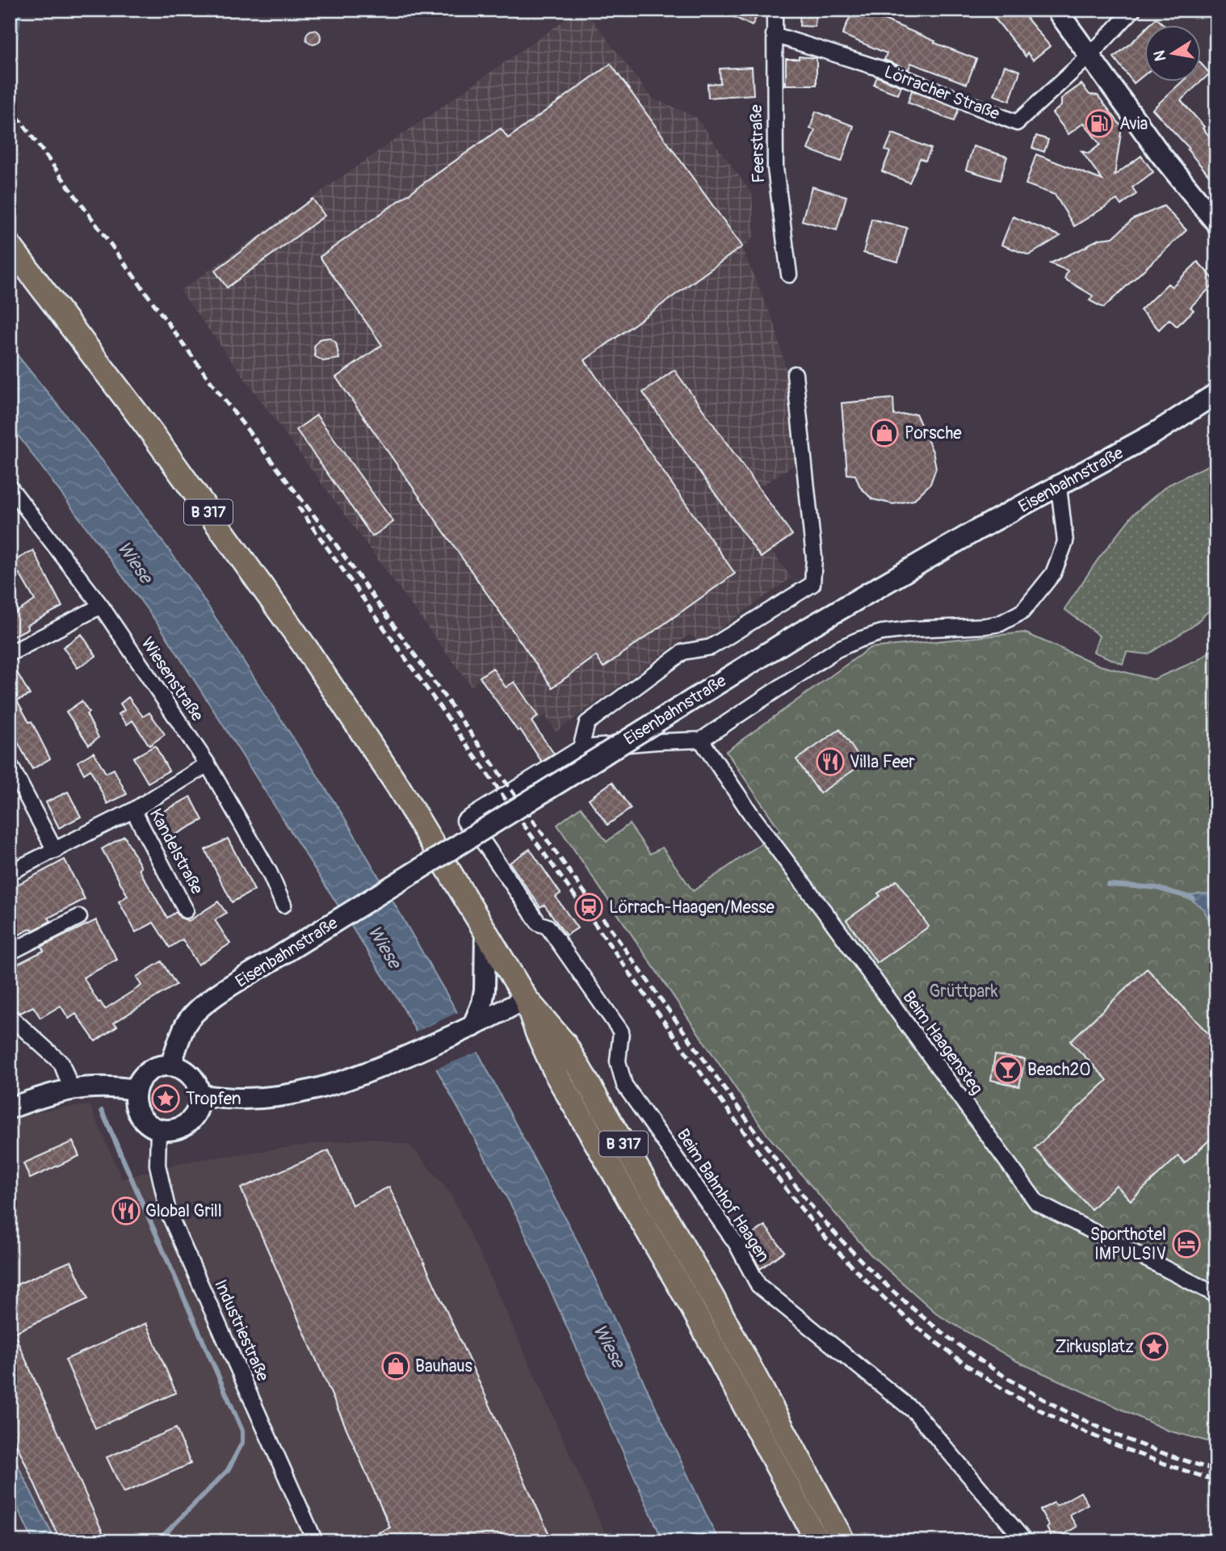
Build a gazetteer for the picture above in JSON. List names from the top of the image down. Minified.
{"streets":{"main road":["B 317"],"street":["Lörracher Straße","Feerstraße","Eisenbahnstraße","Wiesenstraße","Kandelstraße","Beim Haagensteg","Beim Bahnhof Haagen","Industriestraße"]},"crossings":[["Lörracher Straße","Feerstraße"],["Eisenbahnstraße","Industriestraße"],["Wiesenstraße","Kandelstraße"]],"water":["Wiese"],"parks":["Grüttpark"],"places":{"fuel station":["Avia"],"shop":["Porsche","Bauhaus"],"restaurant":["Villa Feer","Global Grill"],"station":["Lörrach-Haagen/Messe"],"bar":["Beach20"],"place":["Tropfen","Zirkusplatz"],"hotel":["Sporthotel IMPULSIV"]},"north":"left"}
